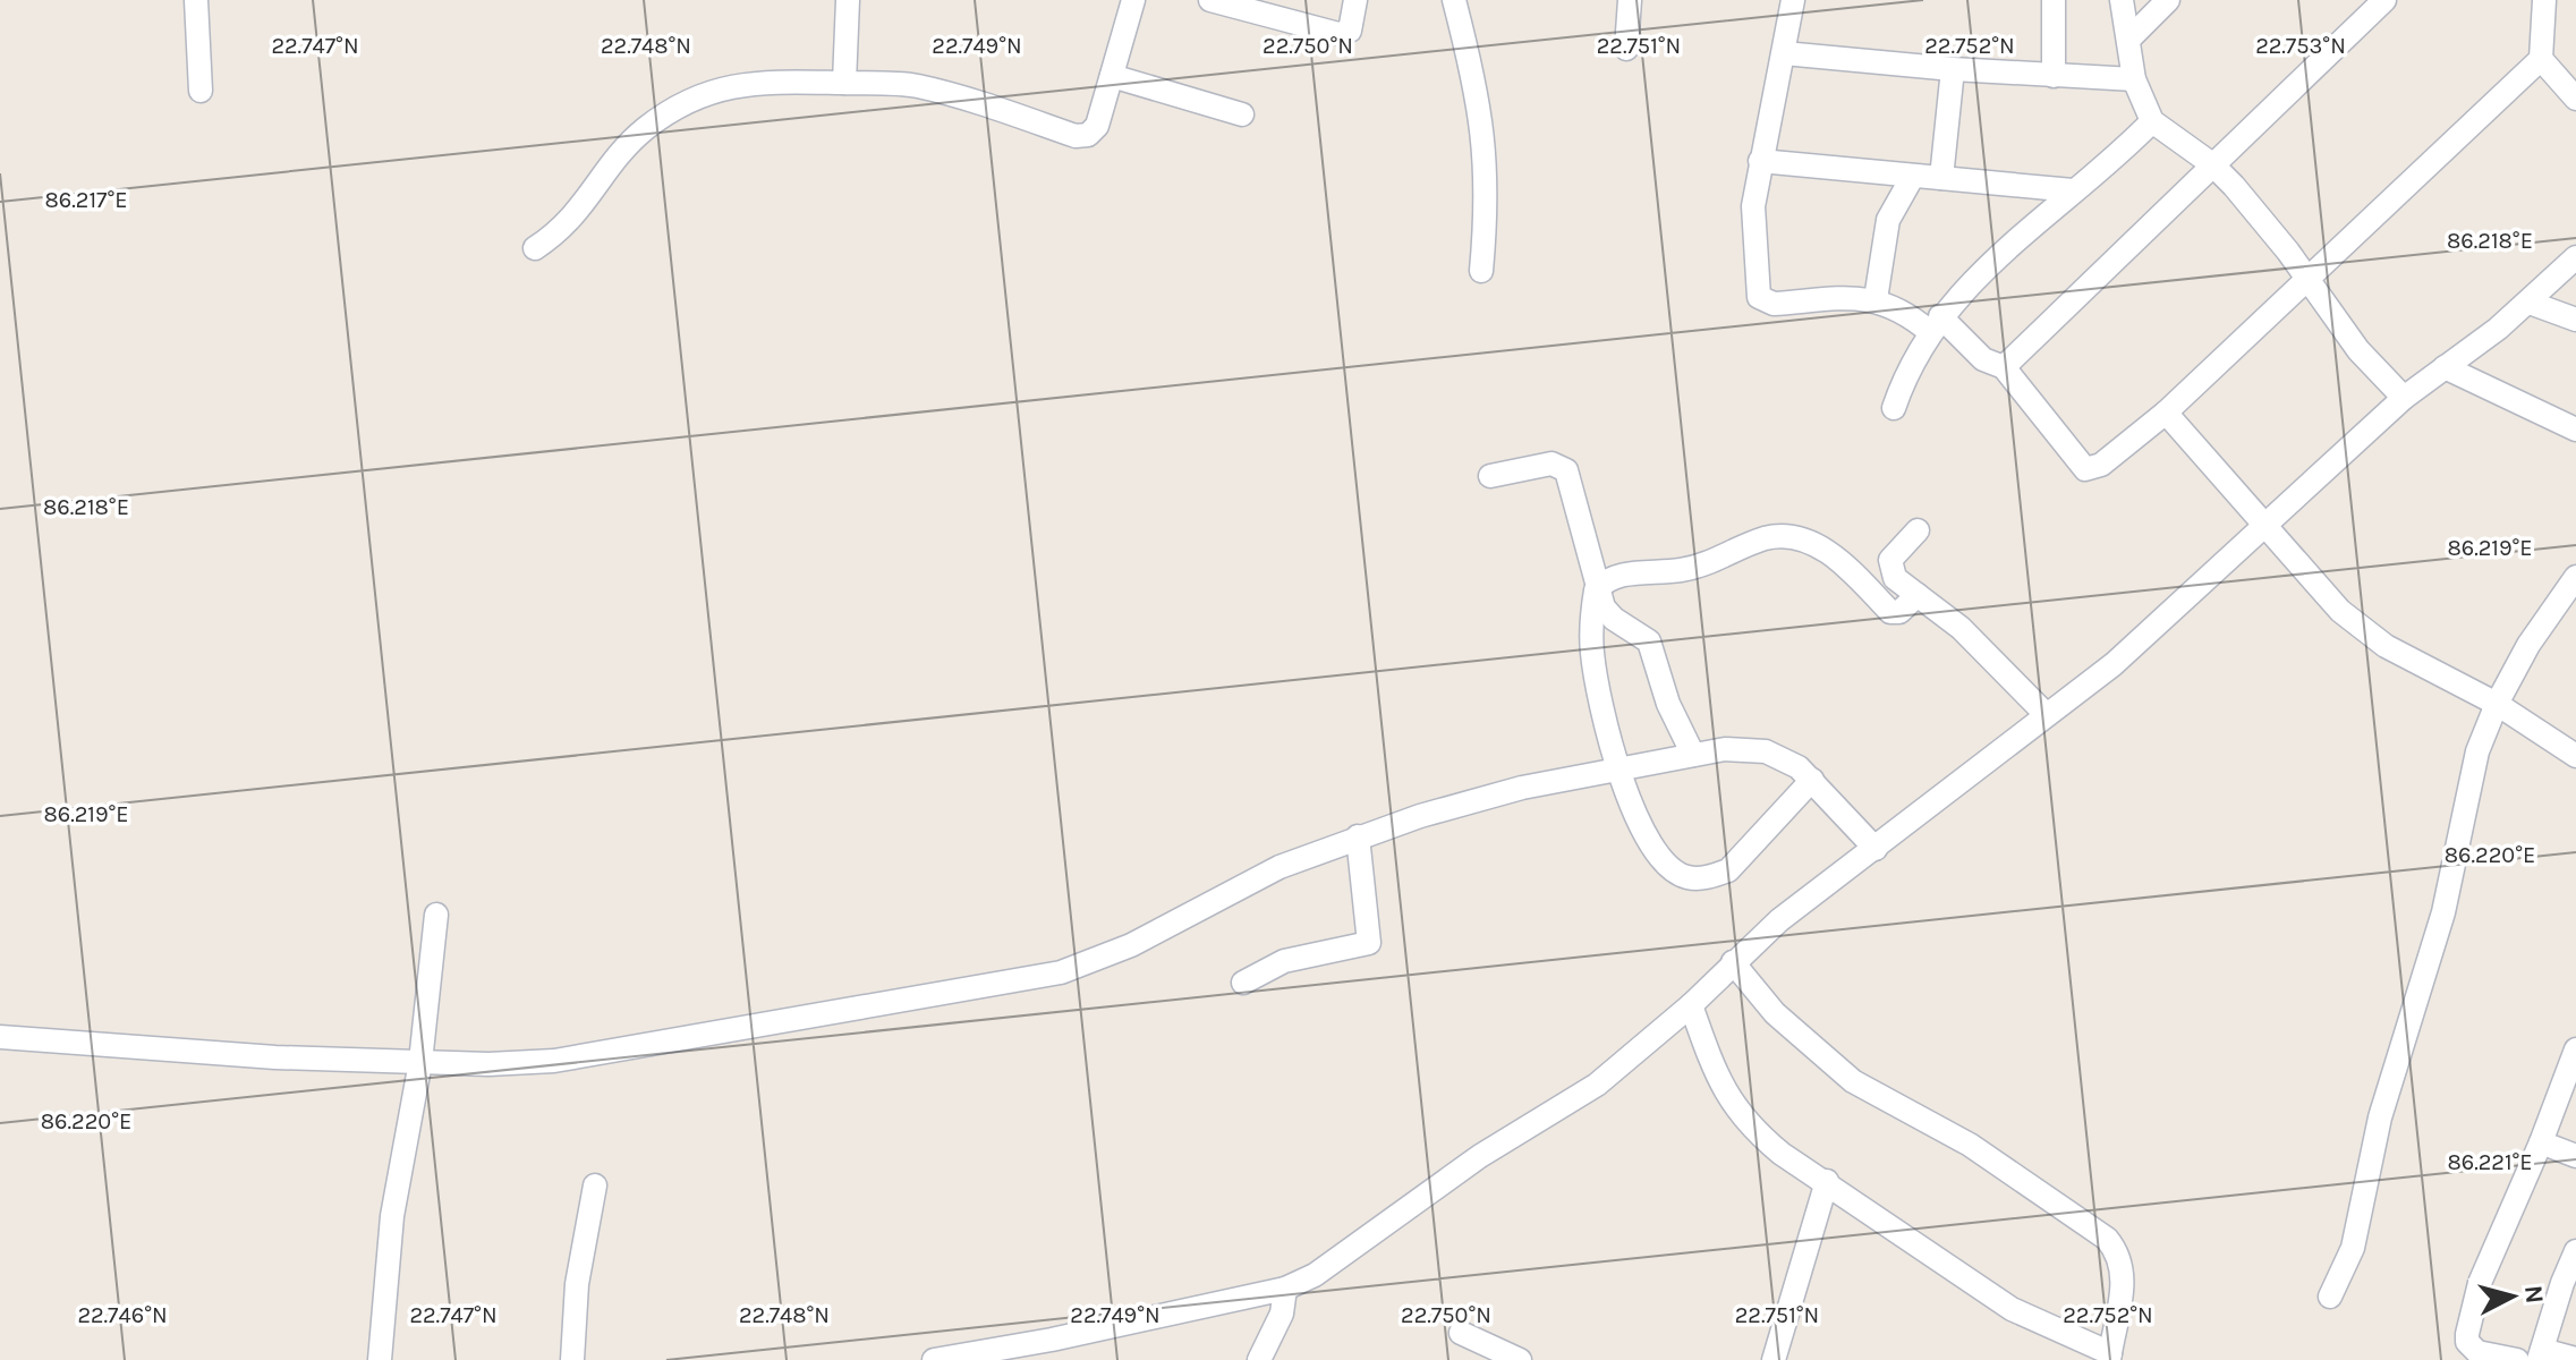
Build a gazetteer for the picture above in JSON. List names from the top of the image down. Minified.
{"north":"right","coordinates":["22.747°N","22.748°N","22.749°N","22.750°N","22.751°N","22.752°N","22.753°N","86.217°E","86.218°E","86.219°E","86.220°E","86.221°E","22.746°N"]}
